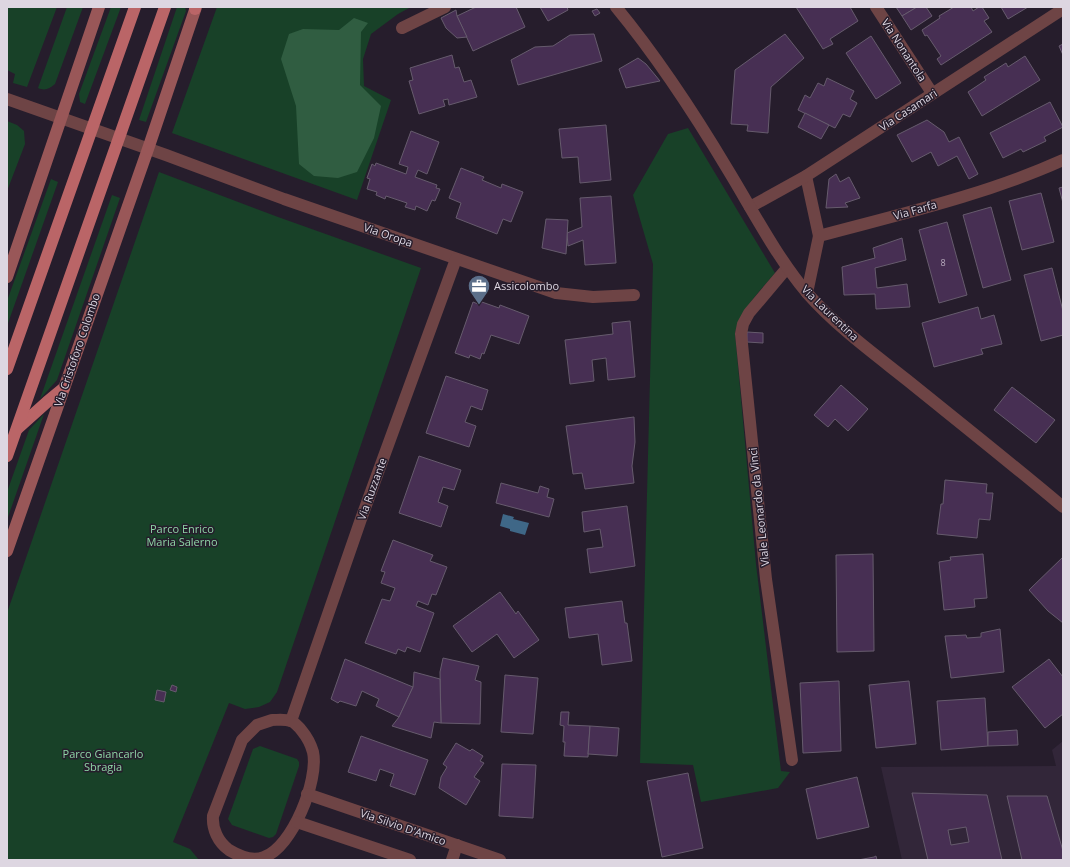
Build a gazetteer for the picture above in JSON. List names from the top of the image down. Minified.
{"streets":{"main road":["Via Cristoforo Colombo"],"street":["Via Nonantola","Via Casamari","Via Farfa","Via Oropa","Via Laurentina","Via Ruzzante","Viale Leonardo da Vinci","Via Silvio D'Amico"]},"crossings":[["Via Nonantola","Via Casamari"],["Via Casamari","Via Laurentina"],["Via Oropa","Via Cristoforo Colombo"],["Via Oropa","Via Ruzzante"],["Via Laurentina","Viale Leonardo da Vinci"],["Via Ruzzante","Via Silvio D'Amico"]],"parks":["Parco Enrico Maria Salerno","Parco Giancarlo Sbragia"],"places":{"office":["Assicolombo"]},"house_numbers":["8"]}
